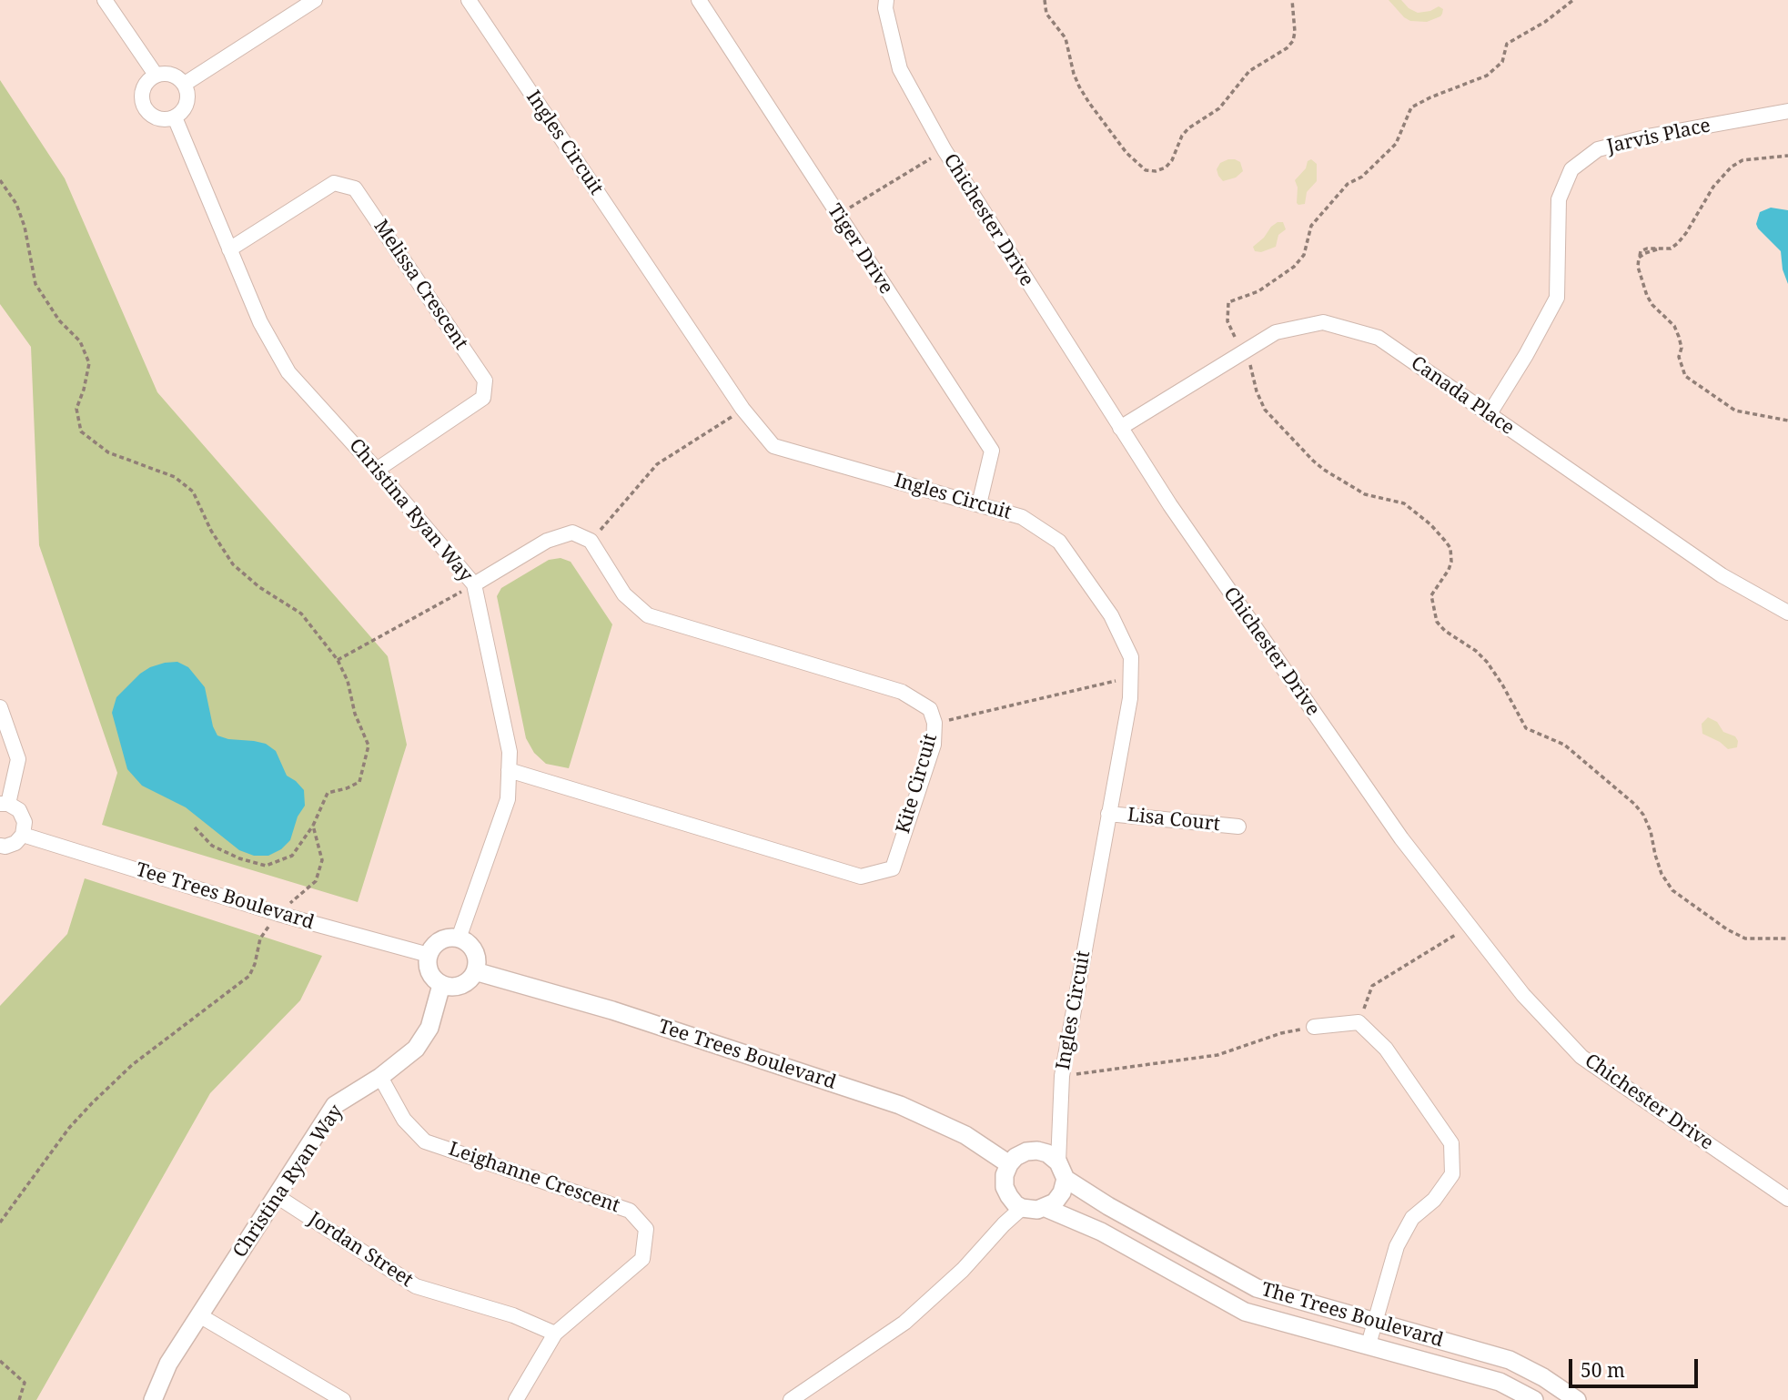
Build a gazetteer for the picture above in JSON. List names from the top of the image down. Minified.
{"streets":{"street":["Jarvis Place","Ingles Circuit","Chichester Drive","Tiger Drive","Melissa Crescent","Canada Place","Christina Ryan Way","Kite Circuit","Lisa Court","Tee Trees Boulevard","Leighanne Crescent","Jordan Street","The Trees Boulevard"]},"crossings":[["Jarvis Place","Canada Place"],["Ingles Circuit","Tiger Drive"],["Ingles Circuit","Lisa Court"],["Ingles Circuit","Tee Trees Boulevard"],["Ingles Circuit","The Trees Boulevard"],["Chichester Drive","Canada Place"],["Melissa Crescent","Christina Ryan Way"],["Christina Ryan Way","Kite Circuit"],["Christina Ryan Way","Tee Trees Boulevard"],["Christina Ryan Way","Leighanne Crescent"],["Christina Ryan Way","Jordan Street"],["Tee Trees Boulevard","The Trees Boulevard"],["Leighanne Crescent","Jordan Street"]],"scale_bar":"50 m"}
